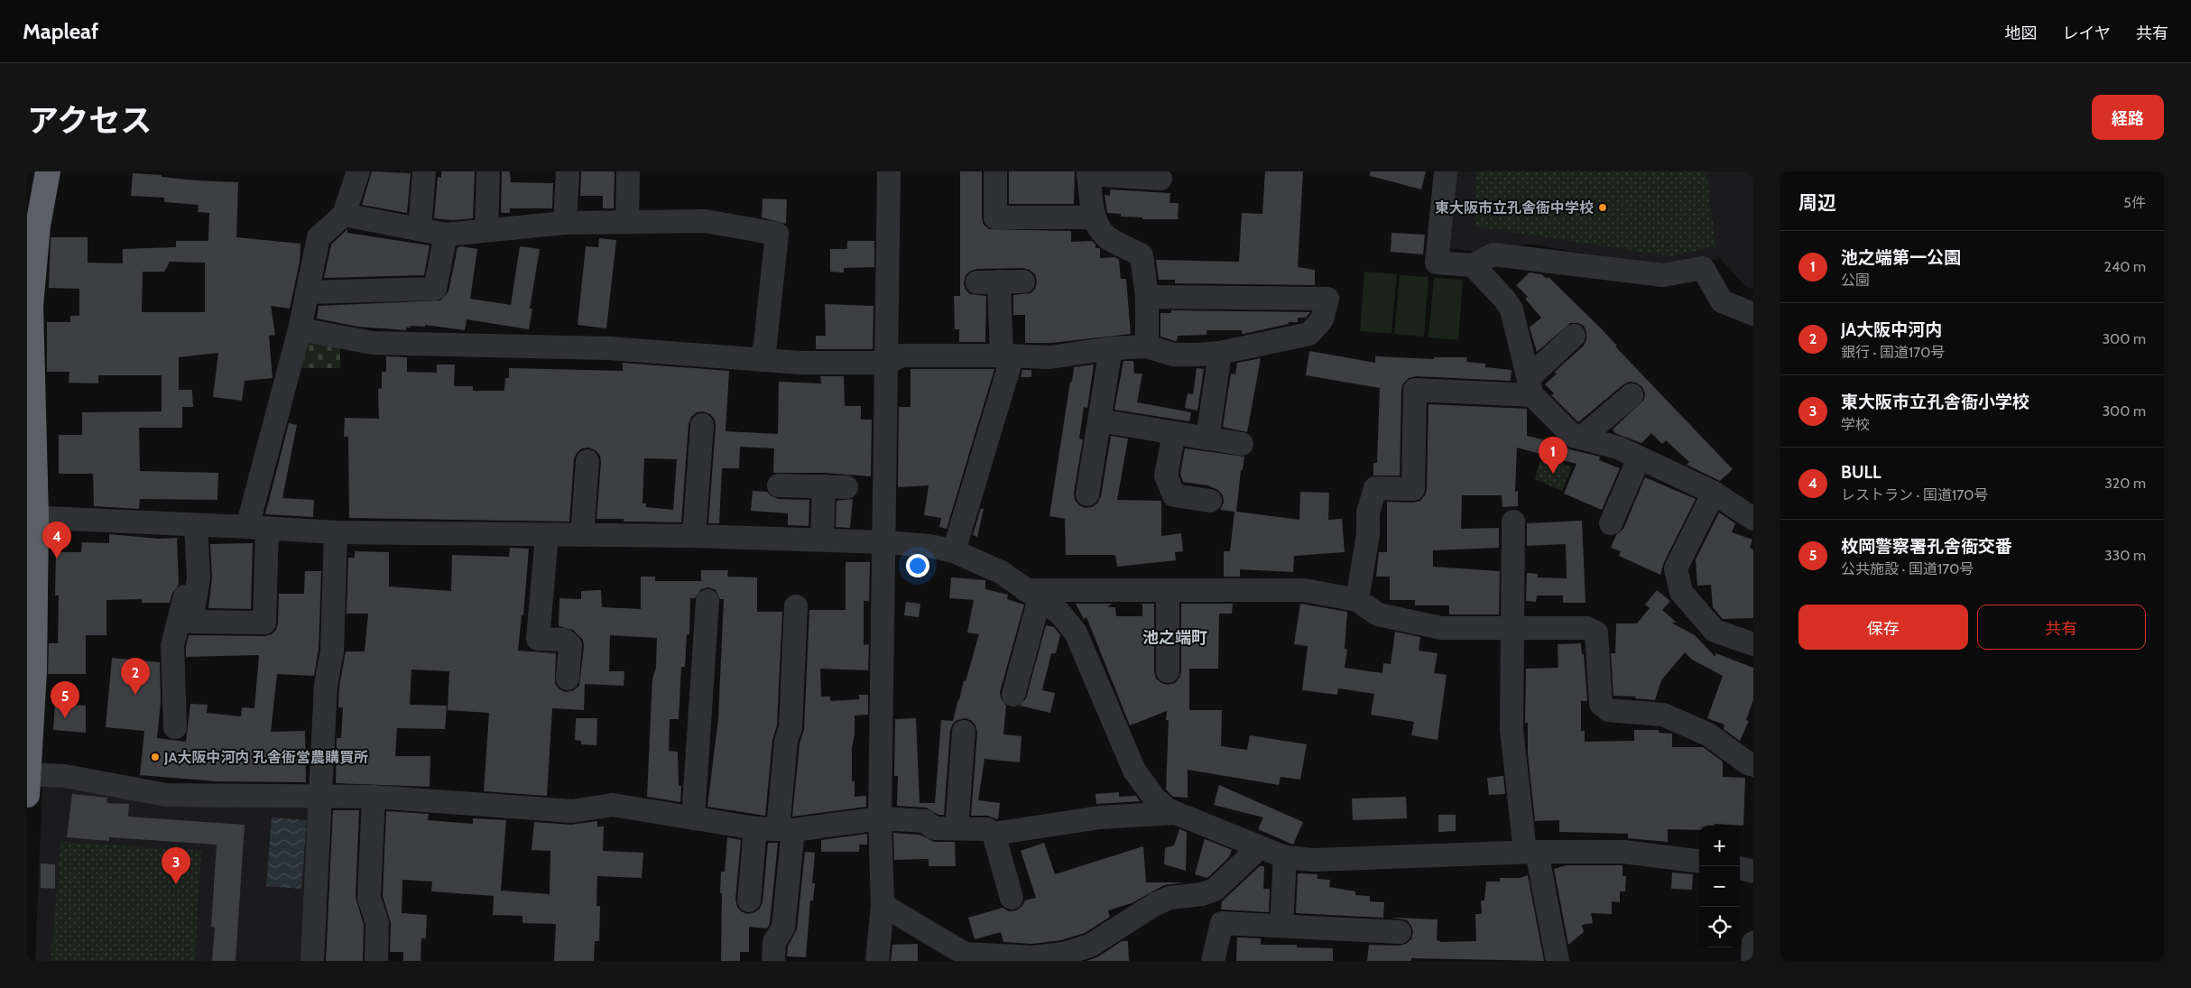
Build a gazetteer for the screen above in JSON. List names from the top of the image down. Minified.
{"districts":["池之端町"],"places":["東大阪市立孔舎衙中学校","JA大阪中河内 孔舎衙営農購買所"],"page":{"header":"Mapleaf","nav":["地図","レイヤ","共有"],"title":"アクセス","buttons":["経路",["保存","共有"]],"heading":["周辺","5件"],"list":[{"mark":"1","name":"池之端第一公園","note":"公園","value":"240 m"},{"mark":"2","name":"JA大阪中河内","note":"銀行 · 国道170号","value":"300 m"},{"mark":"3","name":"東大阪市立孔舎衙小学校","note":"学校","value":"300 m"},{"mark":"4","name":"BULL","note":"レストラン · 国道170号","value":"320 m"},{"mark":"5","name":"枚岡警察署孔舎衙交番","note":"公共施設 · 国道170号","value":"330 m"}],"pins":["1","4","2","5","3"],"map_buttons":["+","−"]}}
